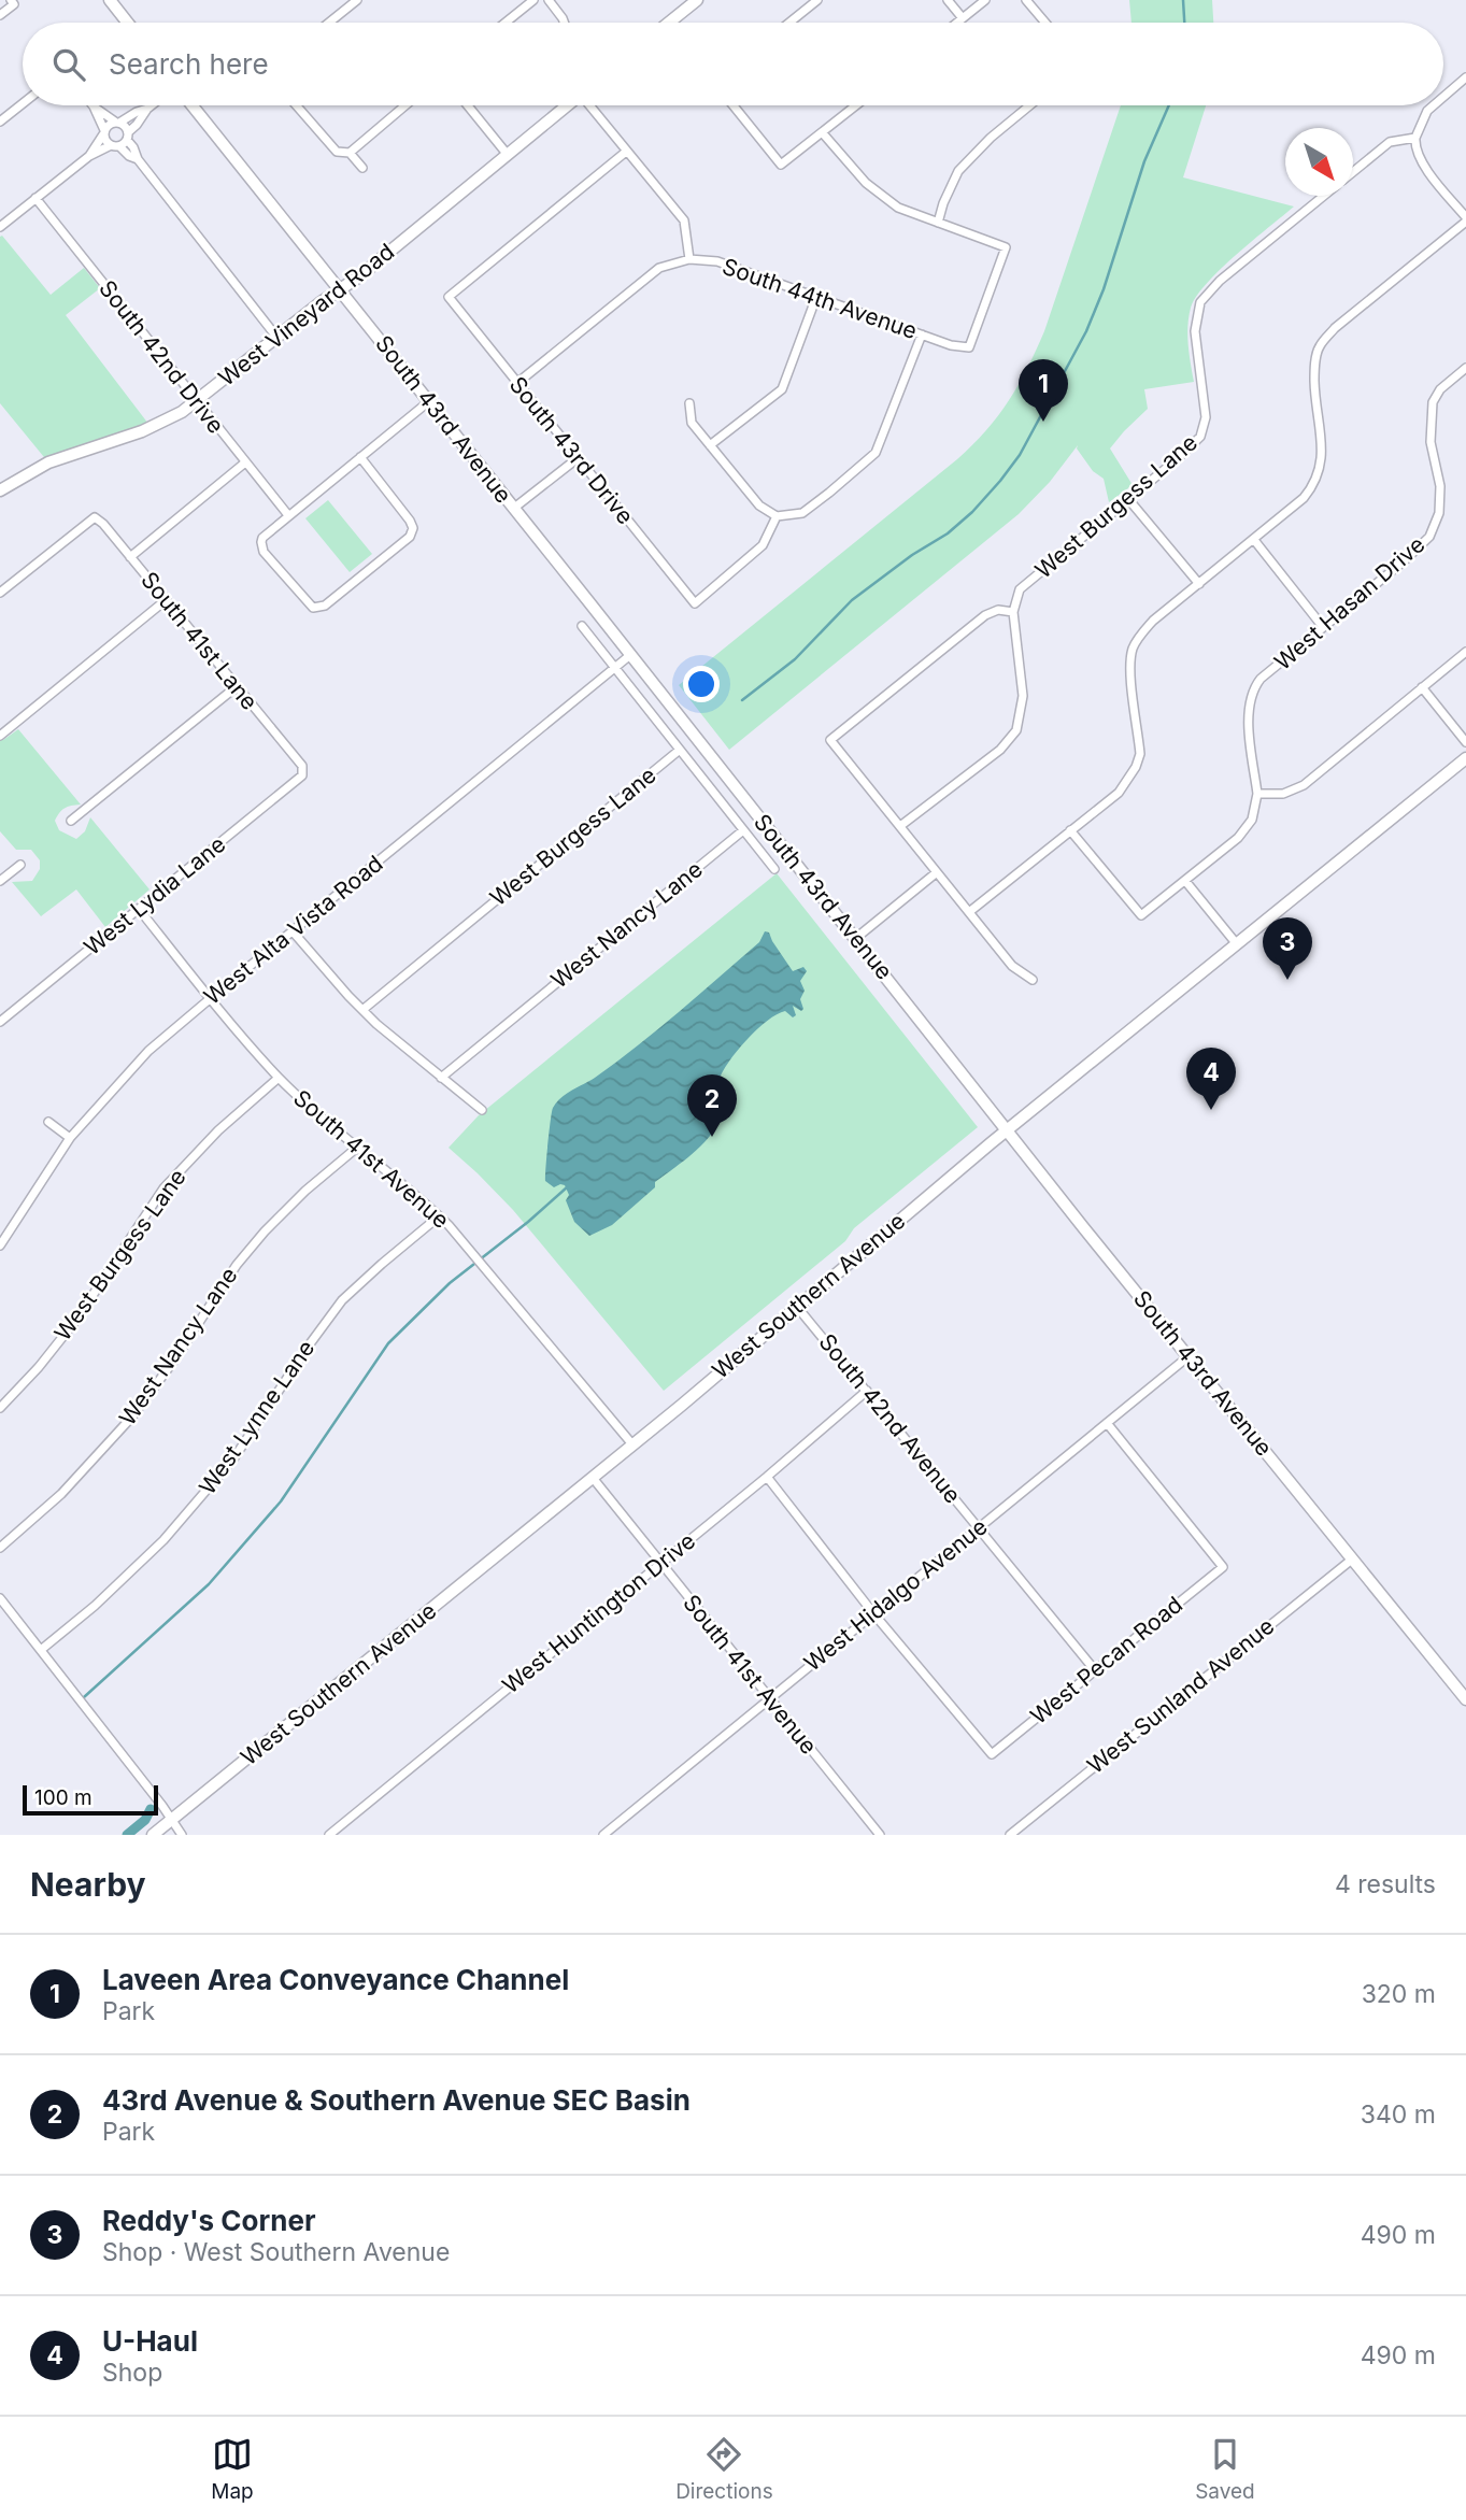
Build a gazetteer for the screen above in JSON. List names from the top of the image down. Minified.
{"streets":{"main road":["West Vineyard Road","South 43rd Avenue","West Southern Avenue"],"street":["South 44th Avenue","South 42nd Drive","South 43rd Drive","West Burgess Lane","West Hasan Drive","South 41st Lane","West Lydia Lane","West Nancy Lane","West Alta Vista Road","South 41st Avenue","West Lynne Lane","South 42nd Avenue","West Hidalgo Avenue","West Huntington Drive","West Pecan Road","West Sunland Avenue"]},"crossings":[["West Vineyard Road","South 42nd Drive"],["West Vineyard Road","South 43rd Avenue"],["South 43rd Avenue","West Burgess Lane"],["South 43rd Avenue","West Nancy Lane"],["South 43rd Avenue","West Alta Vista Road"],["South 43rd Avenue","West Southern Avenue"],["South 43rd Avenue","West Hidalgo Avenue"],["South 43rd Avenue","West Sunland Avenue"],["West Burgess Lane","South 41st Avenue"],["South 41st Lane","West Lydia Lane"],["West Lydia Lane","South 41st Avenue"],["West Nancy Lane","South 41st Avenue"],["West Alta Vista Road","South 41st Avenue"],["South 41st Avenue","West Southern Avenue"],["South 41st Avenue","West Lynne Lane"],["South 41st Avenue","West Hidalgo Avenue"],["South 41st Avenue","West Huntington Drive"],["West Southern Avenue","South 42nd Avenue"],["South 42nd Avenue","West Hidalgo Avenue"],["South 42nd Avenue","West Huntington Drive"],["South 42nd Avenue","West Pecan Road"],["West Hidalgo Avenue","West Pecan Road"]],"scale_bar":"100 m","north":"bottom right","page":{"search":"Search here","pins":["1","3","4","2"],"scale":"100 m","heading":["Nearby","4 results"],"list":[{"mark":"1","name":"Laveen Area Conveyance Channel","note":"Park","value":"320 m"},{"mark":"2","name":"43rd Avenue & Southern Avenue SEC Basin","note":"Park","value":"340 m"},{"mark":"3","name":"Reddy's Corner","note":"Shop · West Southern Avenue","value":"490 m"},{"mark":"4","name":"U-Haul","note":"Shop","value":"490 m"}],"nav":["Map","Directions","Saved"]}}
